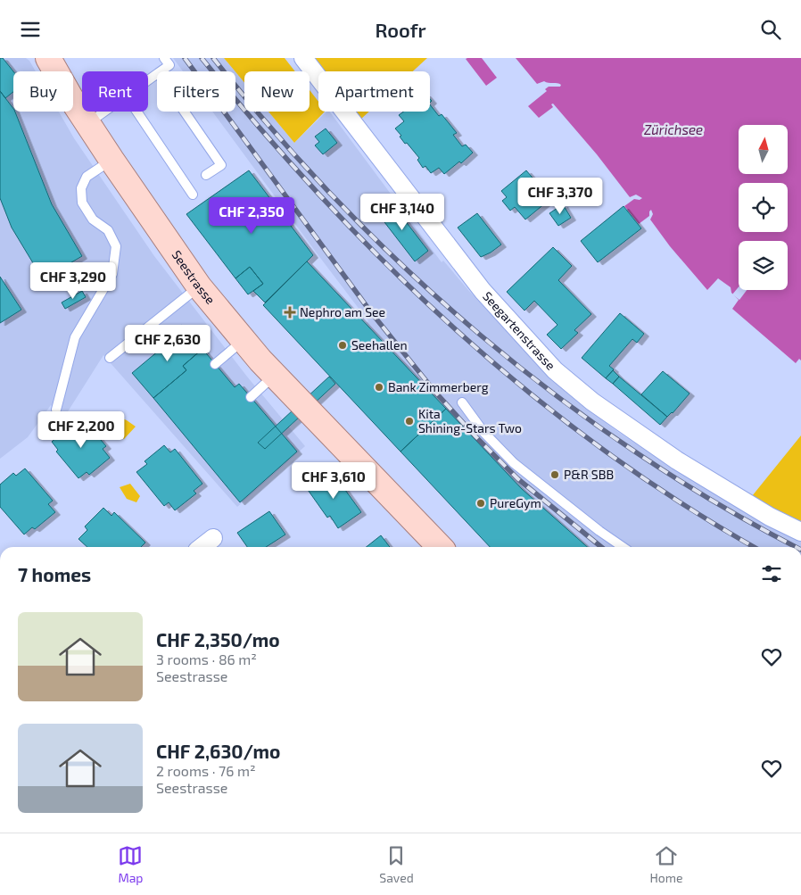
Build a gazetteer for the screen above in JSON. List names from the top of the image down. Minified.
{"streets":{"main road":["Seestrasse"],"street":["Seegartenstrasse"]},"water":["Zürichsee"],"places":{"health":["Nephro am See"],"other":["Seehallen","Bank Zimmerberg","Kita Shining-Stars Two","P&R SBB","PureGym"]},"north":"top","page":{"header":"Roofr","chip":["Buy","Rent","Filters","New","Apartment"],"price":["CHF 3,370","CHF 3,140","CHF 2,350","CHF 3,290","CHF 2,630","CHF 2,200","CHF 3,610"],"heading":"7 homes","list":[{"name":"CHF 2,350/mo","note":"3 rooms · 86 m² · Seestrasse"},{"name":"CHF 2,630/mo","note":"2 rooms · 76 m² · Seestrasse"}],"tabs":["Map","Saved","Home"]}}
